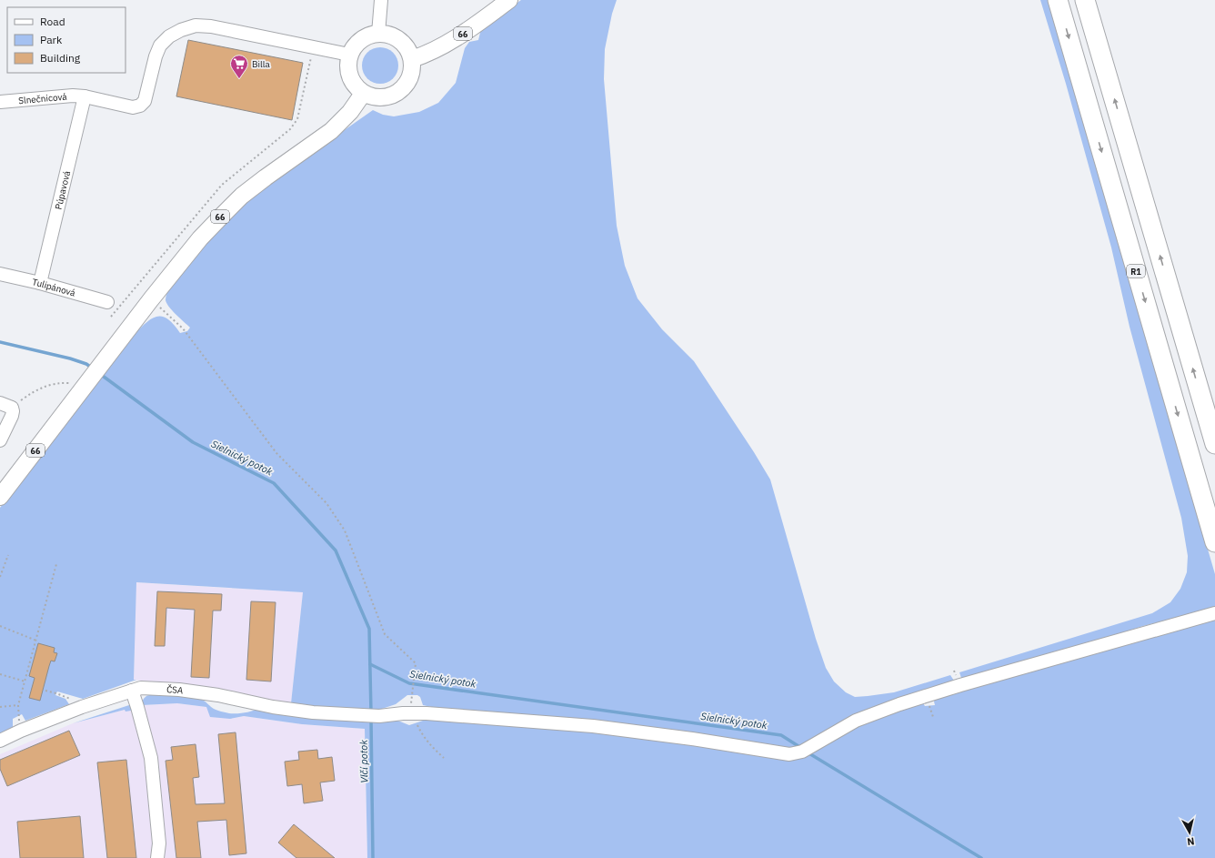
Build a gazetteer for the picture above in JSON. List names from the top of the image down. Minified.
{"streets":{"highway":["R1"],"main road":["66"],"street":["Slnečnicová","Púpavová","Tulipánová","ČSA"]},"crossings":[["66","Slnečnicová"],["Slnečnicová","Púpavová"],["Púpavová","Tulipánová"]],"water":["Sielnický potok","Vlčí potok"],"places":{"supermarket":["Billa"]},"legend":["Road","Park","Building"],"north":"bottom"}
